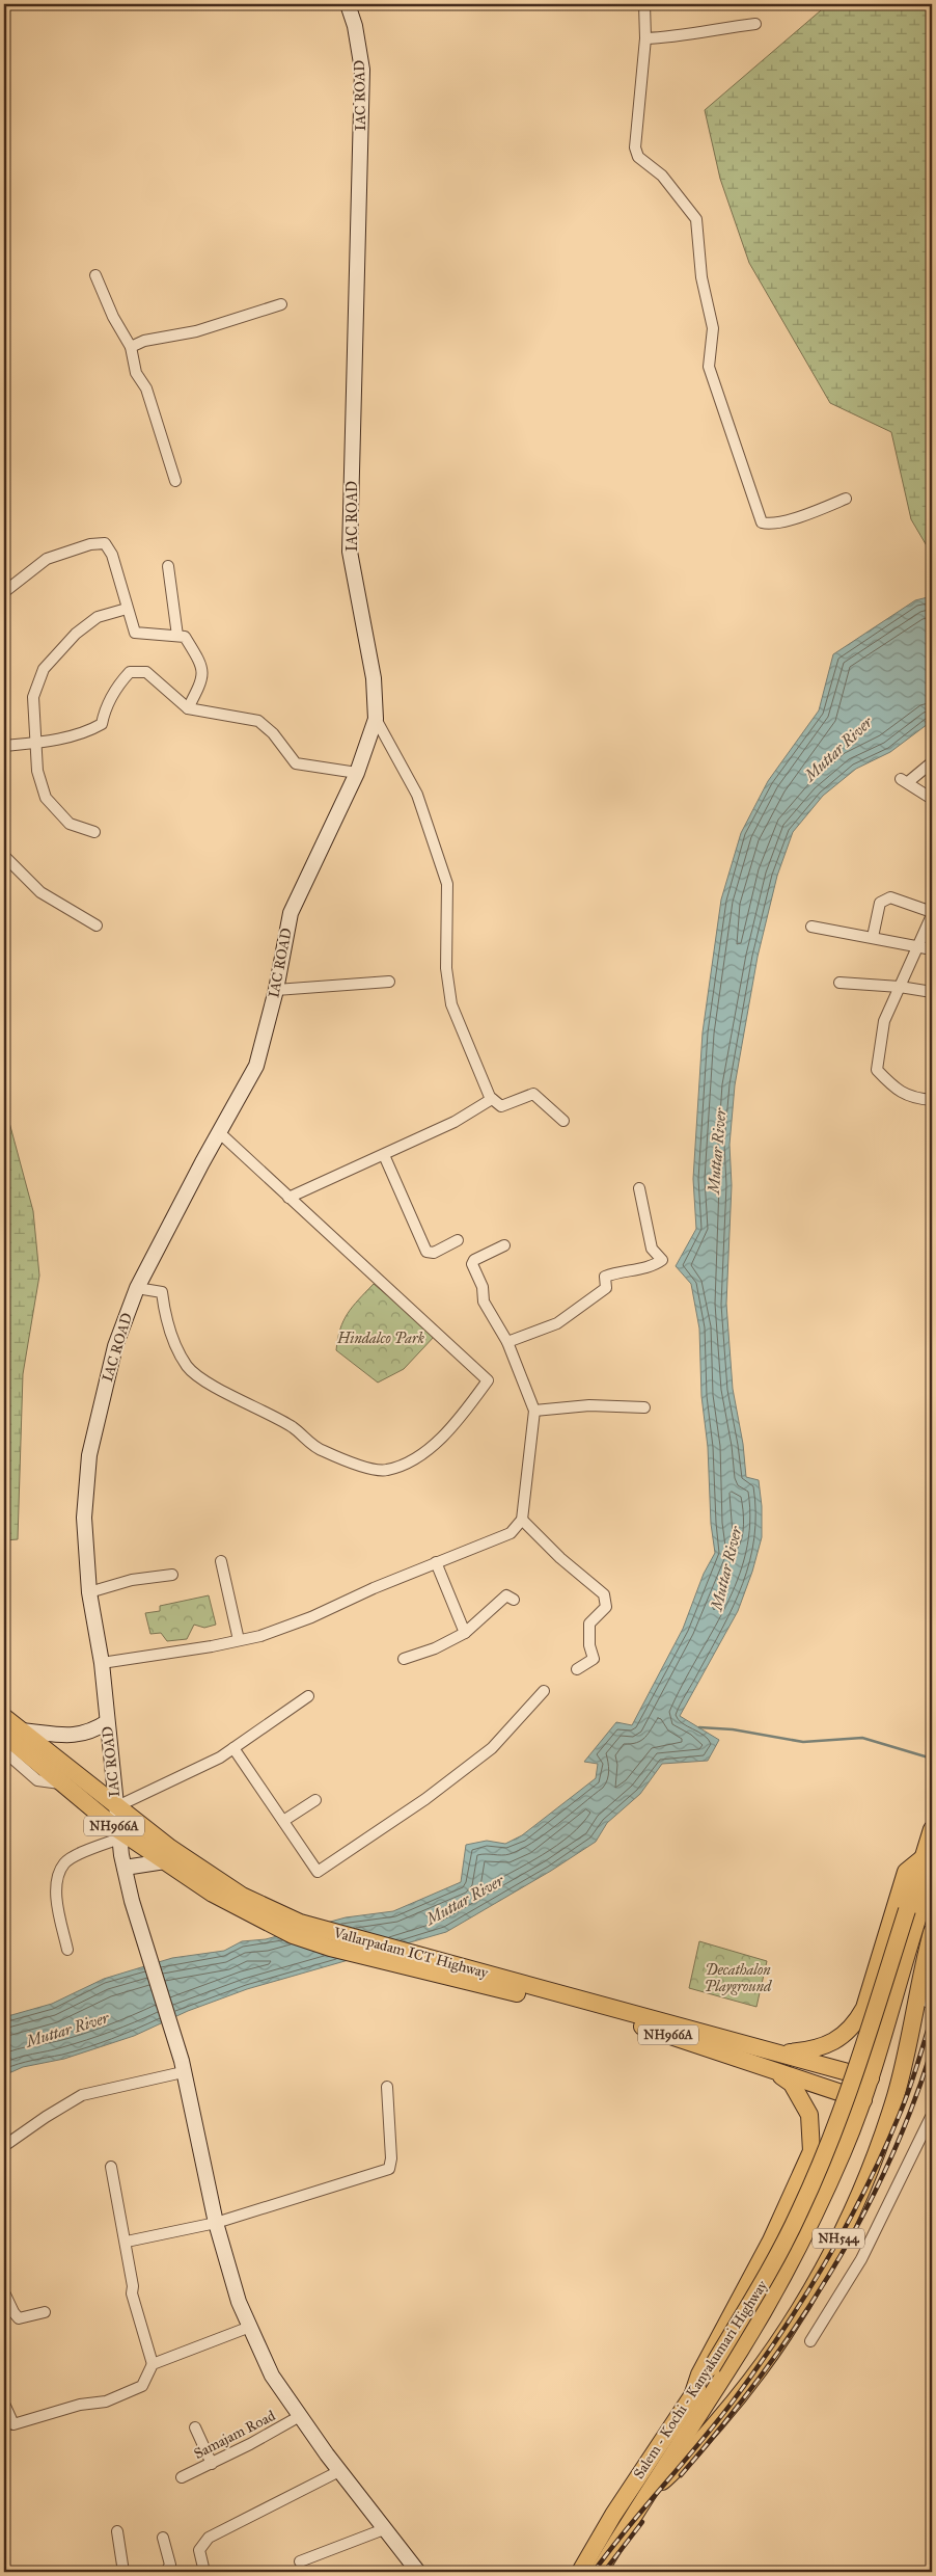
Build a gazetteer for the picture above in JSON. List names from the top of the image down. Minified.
{"streets":{"highway":["NH966A","Vallarpadam ICT Highway","NH544","Salem - Kochi - Kanyakumari Highway"],"main road":["IAC ROAD"],"street":["Samajam Road"]},"crossings":[["IAC ROAD","Vallarpadam ICT Highway"],["IAC ROAD","Samajam Road"],["NH544","Salem - Kochi - Kanyakumari Highway"]],"water":["Muttar River"],"parks":["Hindalco Park","Decathalon Playground"]}
